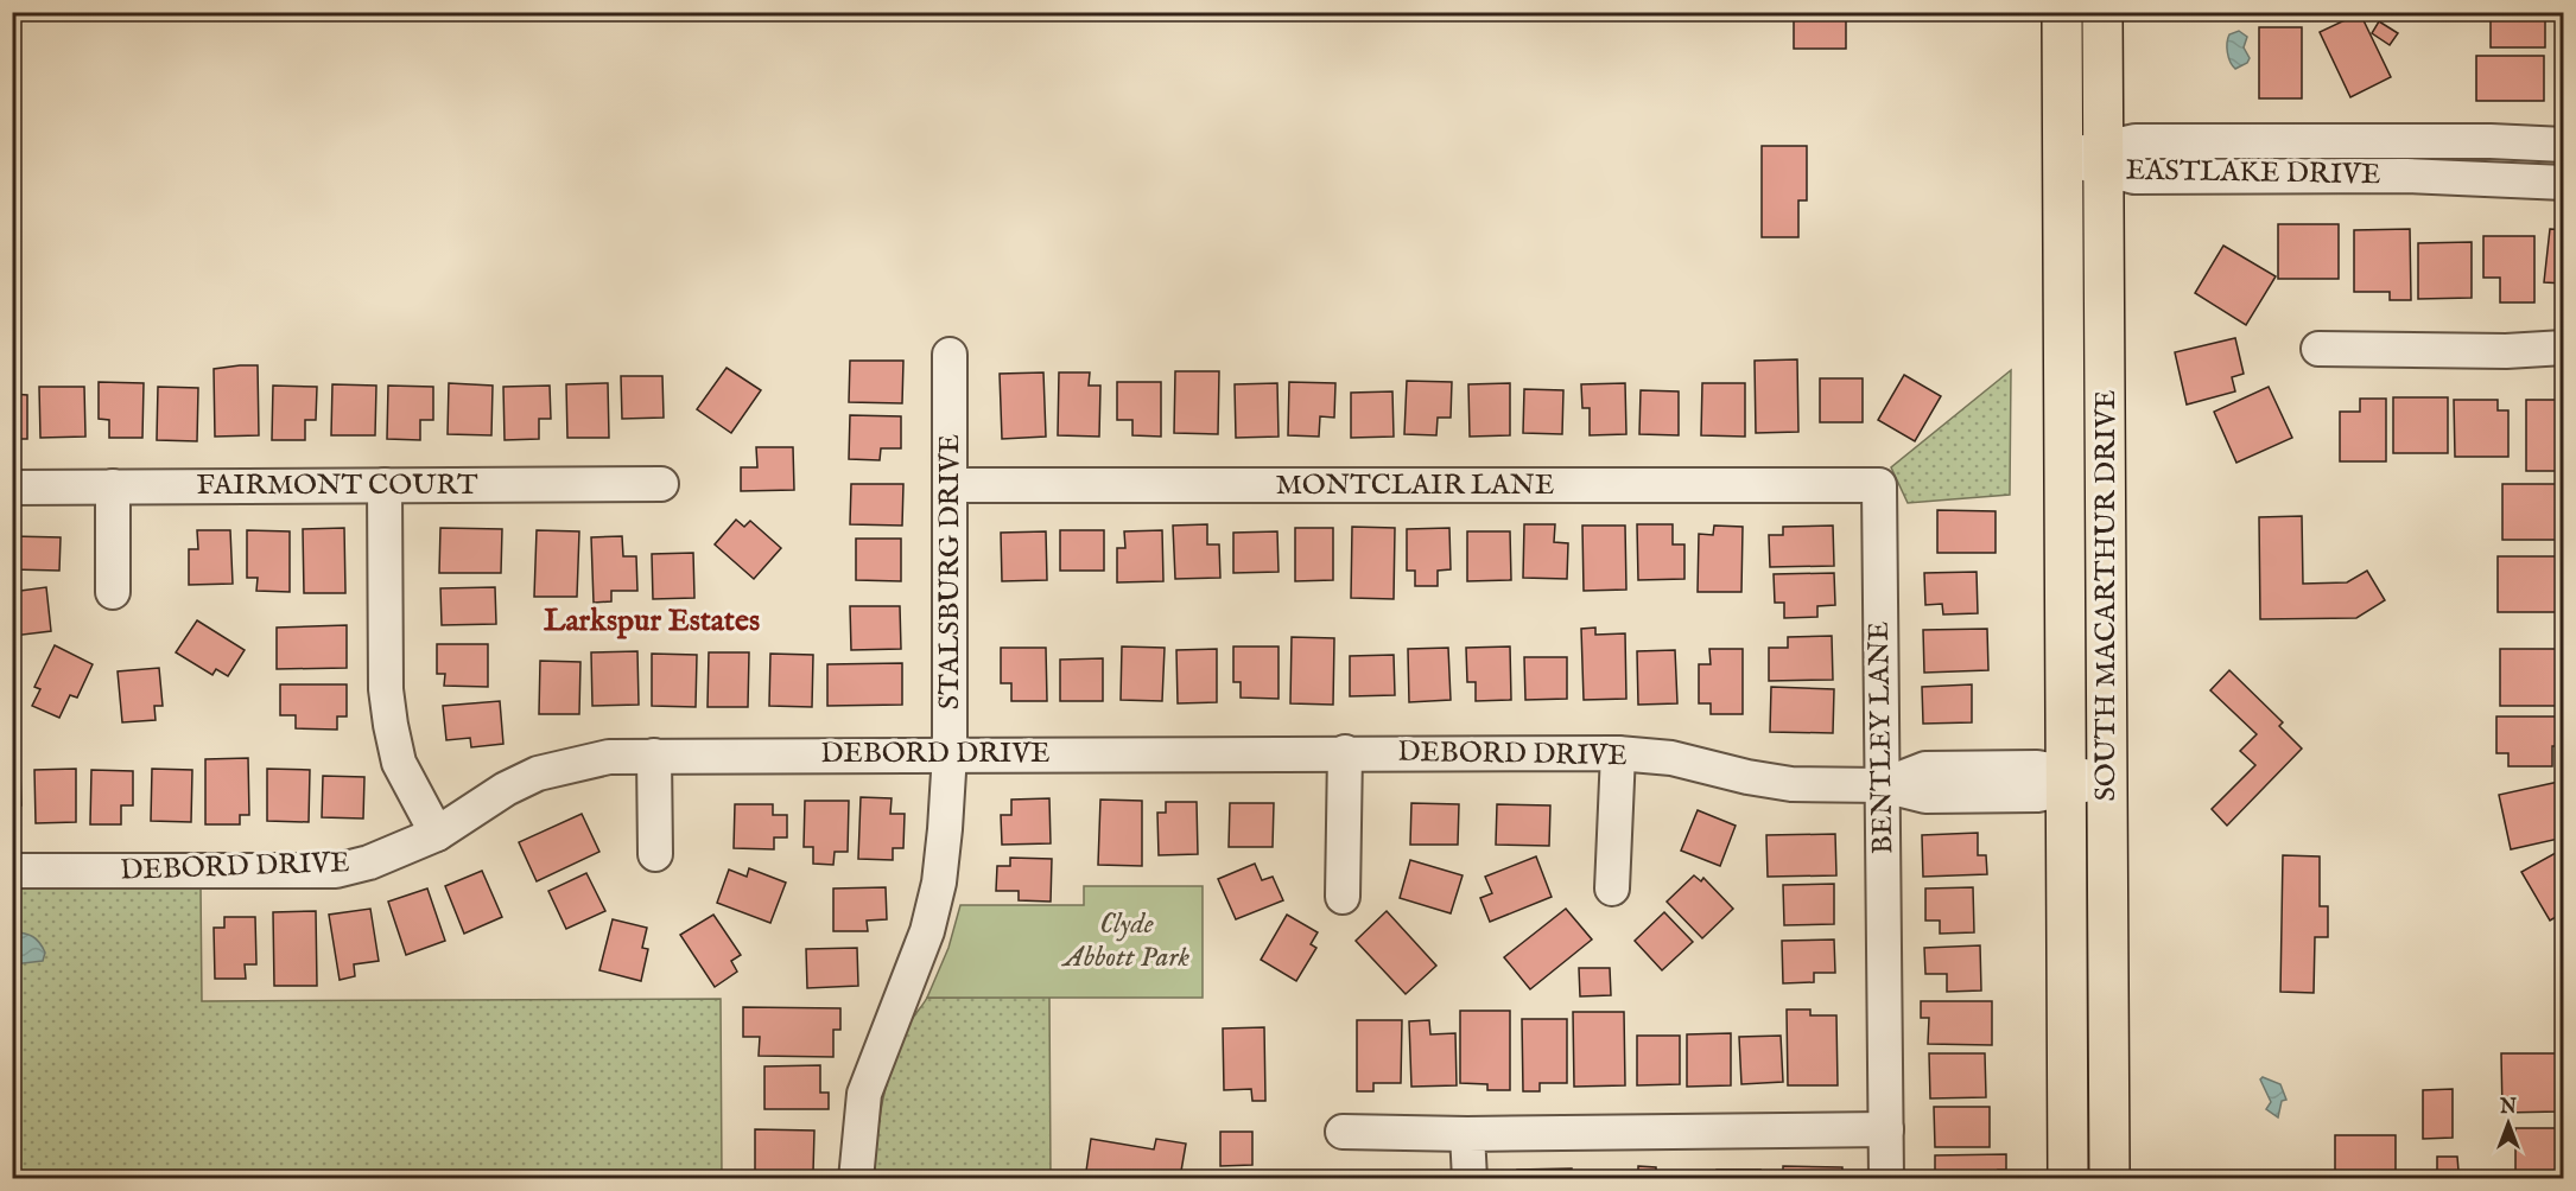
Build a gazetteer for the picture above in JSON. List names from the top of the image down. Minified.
{"streets":{"main road":["SOUTH MACARTHUR DRIVE"],"street":["EASTLAKE DRIVE","FAIRMONT COURT","MONTCLAIR LANE","STALSBURG DRIVE","BENTLEY LANE","DEBORD DRIVE"]},"crossings":[["EASTLAKE DRIVE","SOUTH MACARTHUR DRIVE"],["MONTCLAIR LANE","STALSBURG DRIVE"],["MONTCLAIR LANE","BENTLEY LANE"],["STALSBURG DRIVE","DEBORD DRIVE"],["SOUTH MACARTHUR DRIVE","DEBORD DRIVE"],["BENTLEY LANE","DEBORD DRIVE"]],"districts":["Larkspur Estates"],"parks":["Clyde Abbott Park"],"north":"top"}
